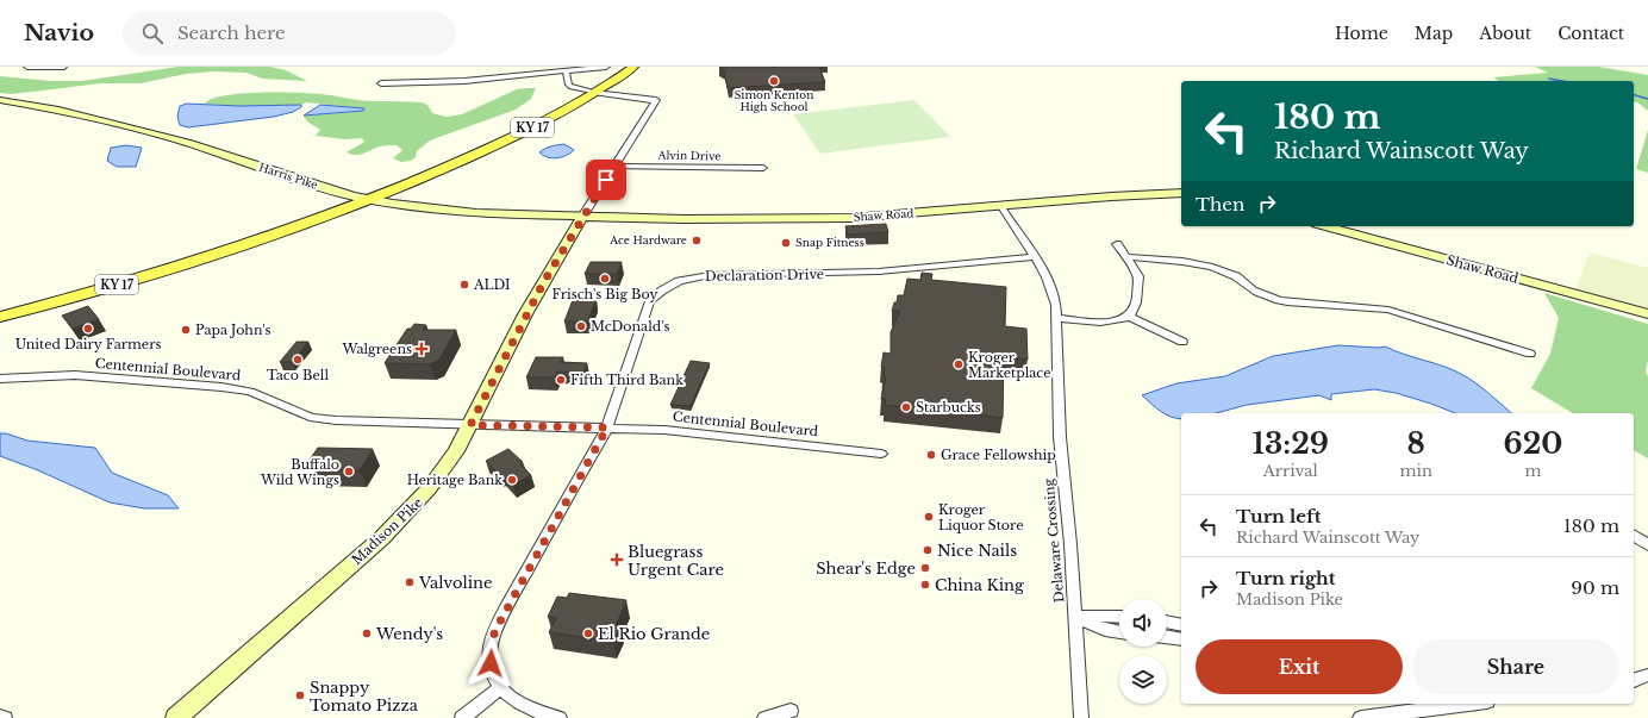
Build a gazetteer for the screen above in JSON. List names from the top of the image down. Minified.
{"streets":{"main road":["KY 17","Harris Pike","Shaw Road","Madison Pike"],"street":["Alvin Drive","Declaration Drive","Centennial Boulevard","Delaware Crossing"]},"crossings":[["KY 17","Harris Pike"],["KY 17","Madison Pike"],["Alvin Drive","Madison Pike"],["Harris Pike","Shaw Road"],["Harris Pike","Madison Pike"],["Shaw Road","Madison Pike"],["Shaw Road","Delaware Crossing"],["Declaration Drive","Centennial Boulevard"],["Declaration Drive","Delaware Crossing"],["Centennial Boulevard","Madison Pike"]],"places":{"other":["Simon Kenton High School","Ace Hardware","Snap Fitness","Frisch's Big Boy","ALDI","McDonald's","United Dairy Farmers","Papa John's","Taco Bell","Kroger Marketplace","Fifth Third Bank","Starbucks","Grace Fellowship","Buffalo Wild Wings","Heritage Bank","Kroger Liquor Store","Nice Nails","Shear's Edge","Valvoline","China King","Wendy's","El Rio Grande","Snappy Tomato Pizza"],"health":["Walgreens","Bluegrass Urgent Care"]},"page":{"header":"Navio","search":"Search here","nav":["Home","Map","About","Contact"],"turn":["180 m","Richard Wainscott Way"],"then":"Then","eta":["13:29","Arrival","8","min","620","m"],"list":[{"name":"Turn left","note":"Richard Wainscott Way","value":"180 m"},{"name":"Turn right","note":"Madison Pike","value":"90 m"}],"buttons":["Exit","Share"]}}
